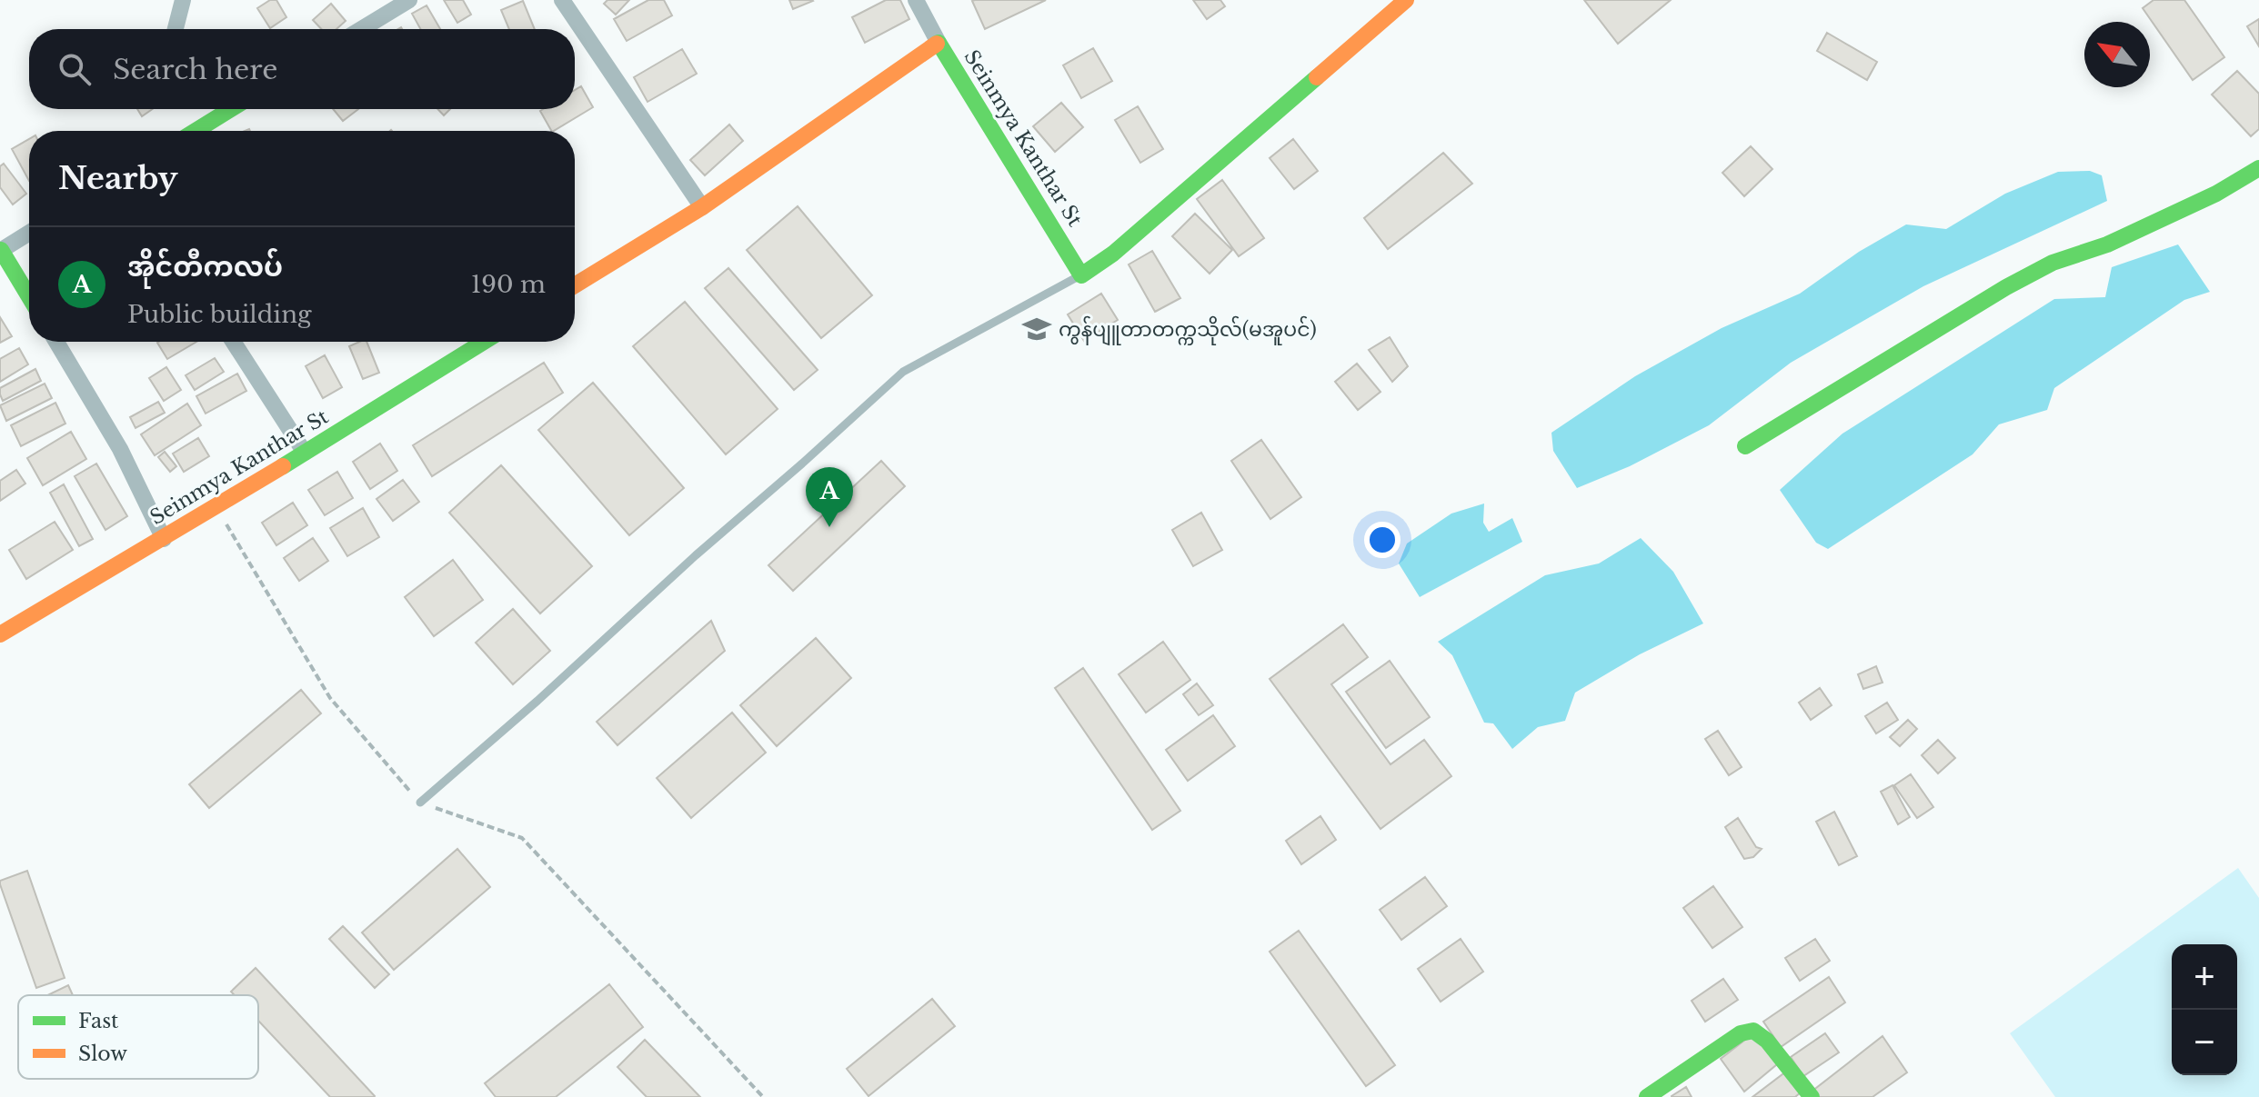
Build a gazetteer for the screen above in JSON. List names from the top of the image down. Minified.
{"streets":{"street":["Seinmya Kanthar St"]},"places":{"school or university":["ကွန်ပျူတာတက္ကသိုလ်(မအူပင်)"]},"legend":["Fast","Slow"],"north":"top left","page":{"search":"Search here","heading":"Nearby","list":[{"mark":"A","name":"အိုင်တီကလပ်","note":"Public building","value":"190 m"}],"pins":"A","map_buttons":["+","−"]}}
